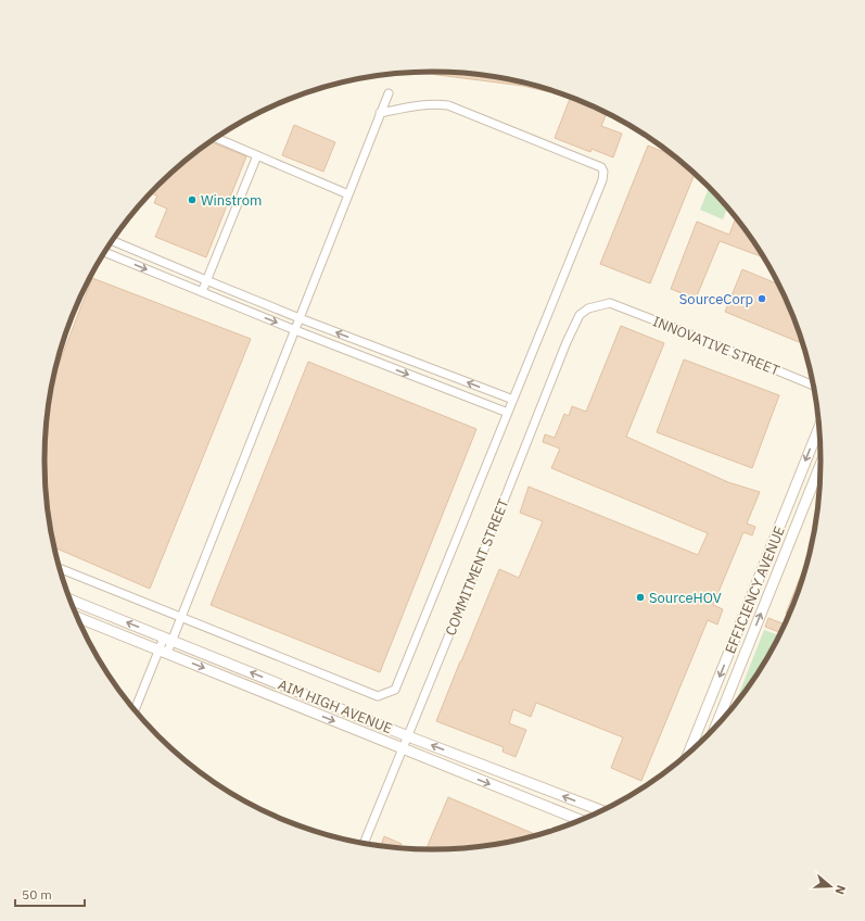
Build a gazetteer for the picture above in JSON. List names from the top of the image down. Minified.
{"streets":{"street":["INNOVATIVE STREET","COMMITMENT STREET","EFFICIENCY AVENUE","AIM HIGH AVENUE"]},"crossings":[["INNOVATIVE STREET","COMMITMENT STREET"],["COMMITMENT STREET","AIM HIGH AVENUE"]],"places":["Winstrom","SourceCorp","SourceHOV"],"scale_bar":"50 m","north":"right"}
